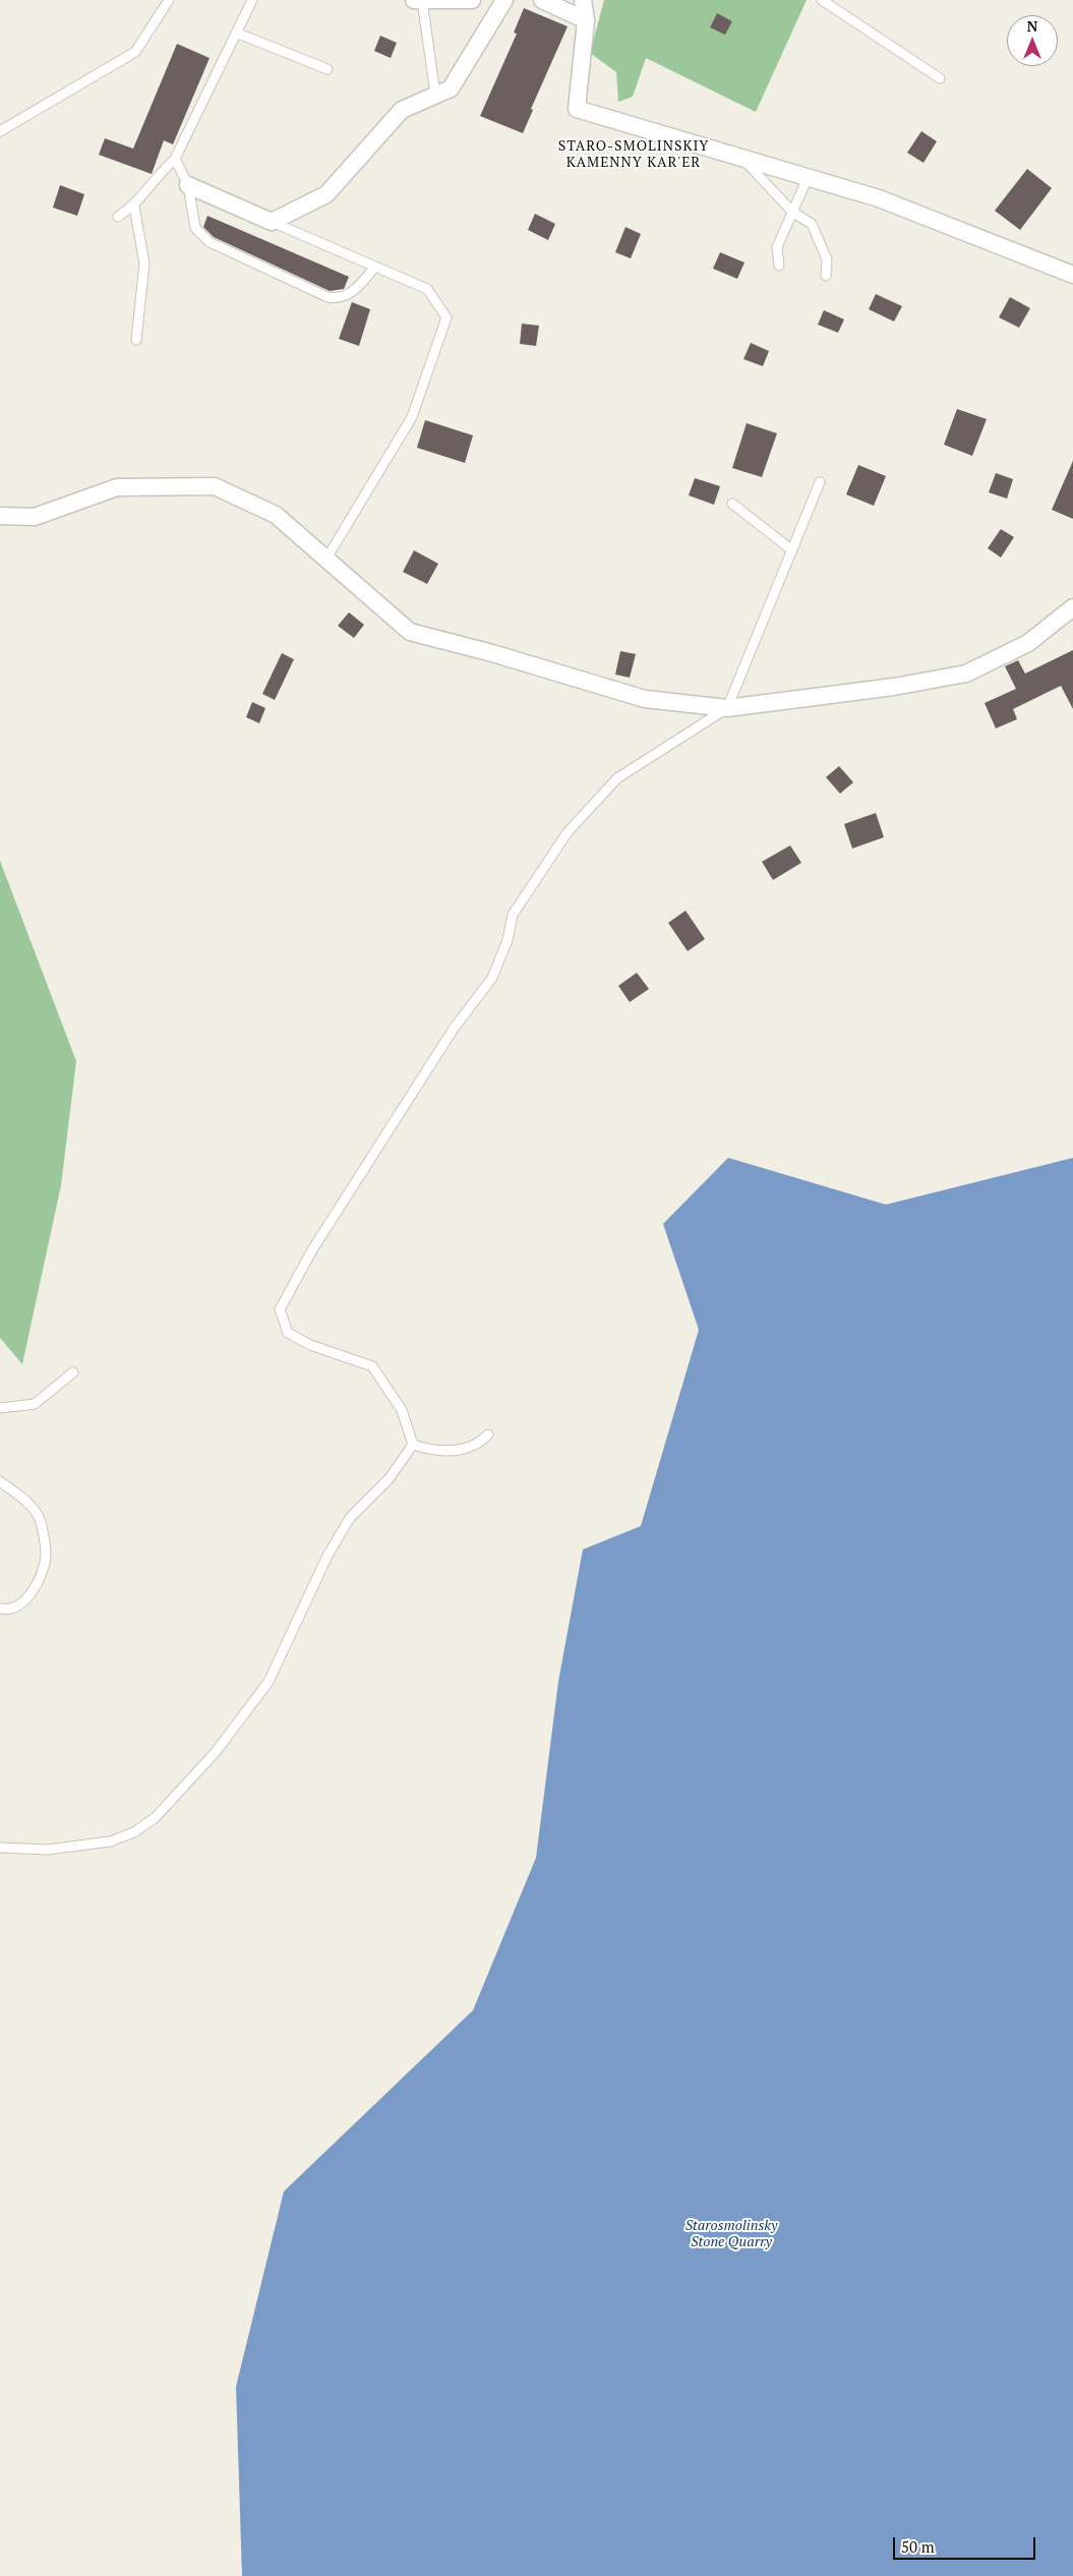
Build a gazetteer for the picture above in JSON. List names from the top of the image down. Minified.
{"districts":["STARO-SMOLINSKIY KAMENNY KAR'ER"],"water":["Starosmolinsky Stone Quarry"],"scale_bar":"50 m","north":"top"}
